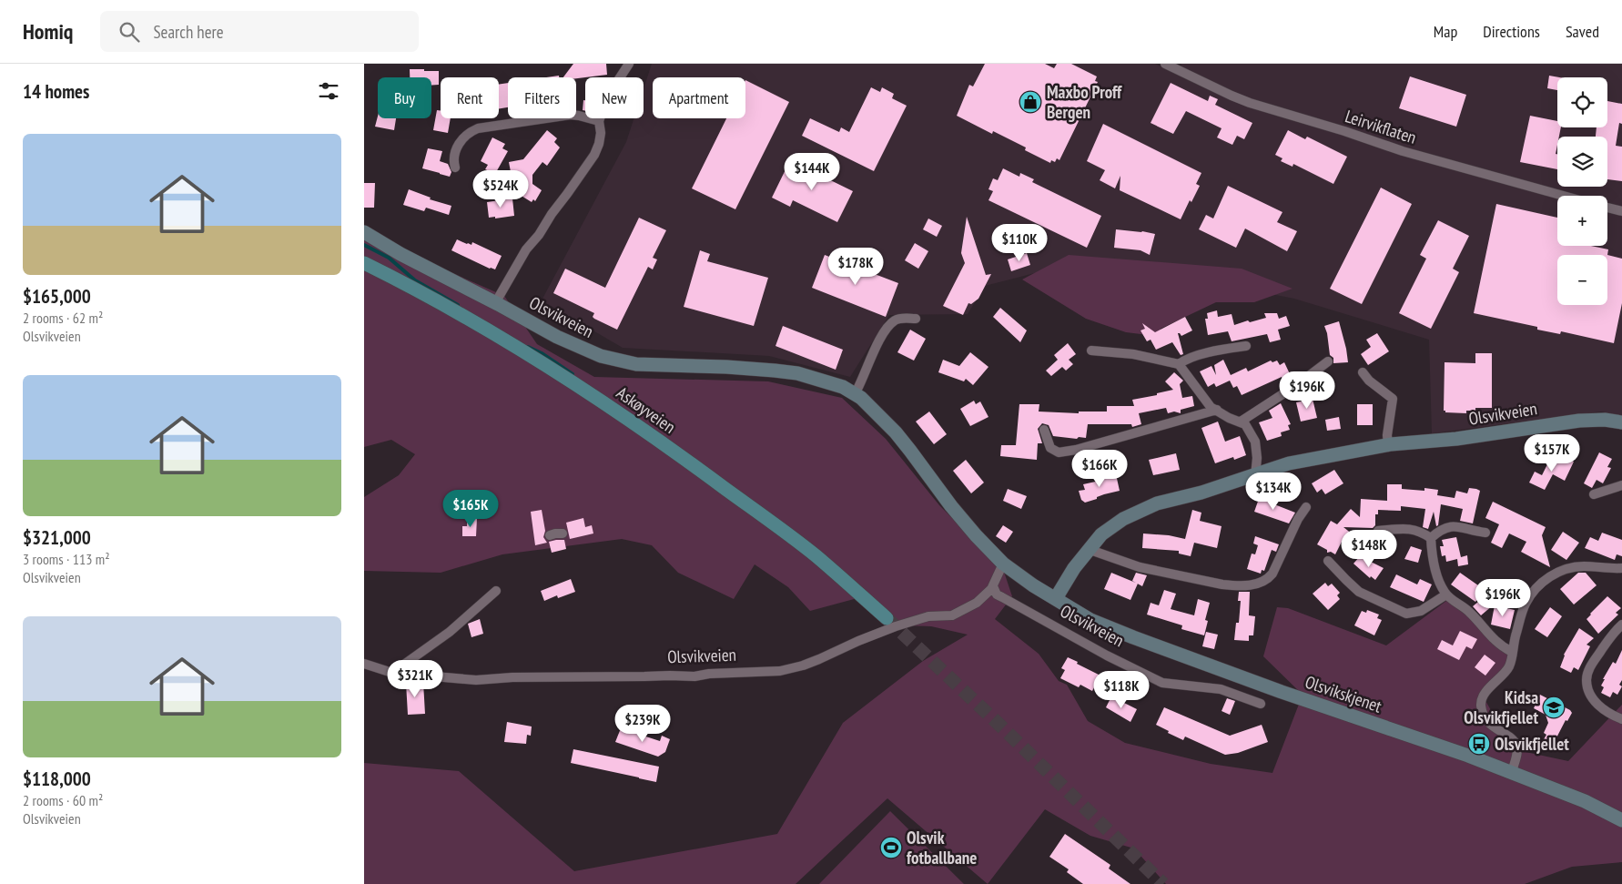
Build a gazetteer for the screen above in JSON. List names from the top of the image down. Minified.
{"streets":{"main road":["Olsvikveien","Askøyveien","Olsvikskjenet"],"street":["Leirvikflaten"]},"crossings":[["Olsvikveien","Olsvikskjenet"]],"places":{"shop":["Maxbo Proff Bergen"],"school or university":["Kidsa Olsvikfjellet"],"bus stop":["Olsvikfjellet"],"sports":["Olsvik fotballbane"]},"page":{"header":"Homiq","search":"Search here","nav":["Map","Directions","Saved"],"heading":"14 homes","map_buttons":["+","−"],"chip":["Buy","Rent","Filters","New","Apartment"],"list":[{"name":"$165,000","note":"2 rooms · 62 m² · Olsvikveien"},{"name":"$321,000","note":"3 rooms · 113 m² · Olsvikveien"},{"name":"$118,000","note":"2 rooms · 60 m² · Olsvikveien"}],"price":["$144K","$524K","$110K","$178K","$196K","$157K","$166K","$134K","$165K","$148K","$196K","$321K","$118K","$239K"]}}
